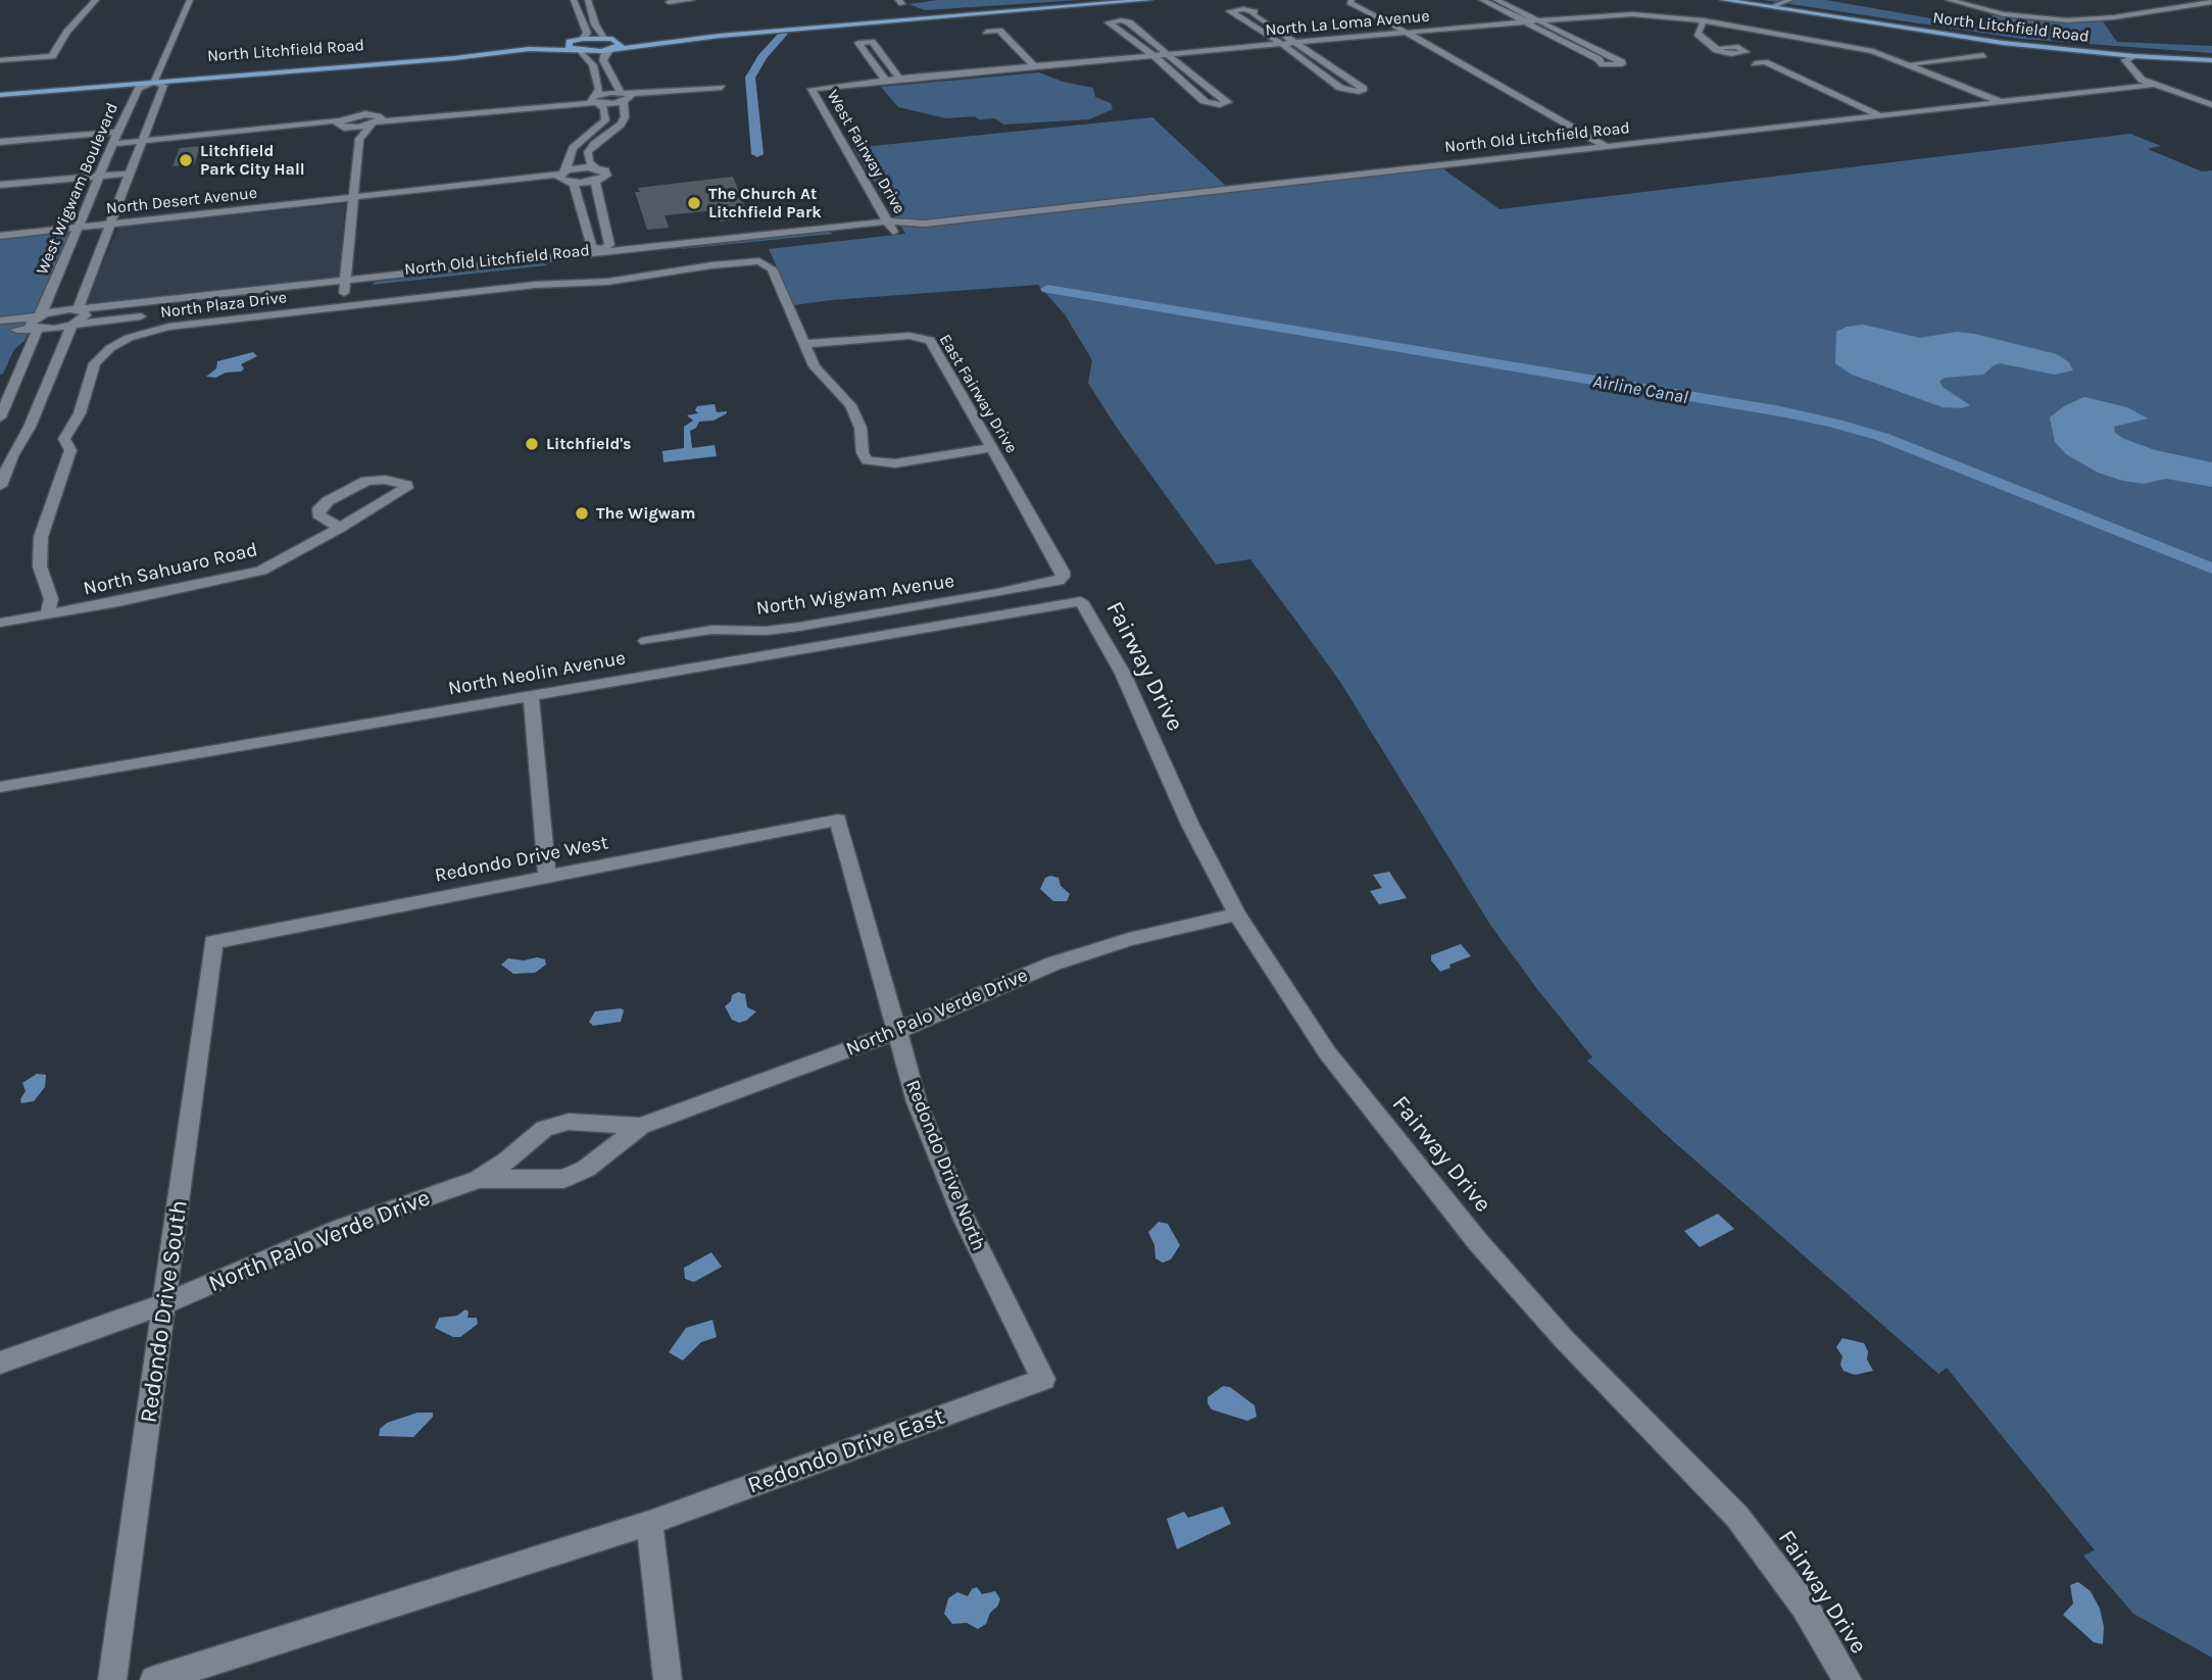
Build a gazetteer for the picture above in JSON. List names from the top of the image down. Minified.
{"streets":{"main road":["North Litchfield Road"],"street":["North La Loma Avenue","North Old Litchfield Road","West Fairway Drive","West Wigwam Boulevard","North Desert Avenue","North Plaza Drive","East Fairway Drive","North Sahuaro Road","North Wigwam Avenue","Fairway Drive","North Neolin Avenue","Redondo Drive West","North Palo Verde Drive","Redondo Drive North","Redondo Drive South","Redondo Drive East"]},"crossings":[["North La Loma Avenue","North Old Litchfield Road"],["North La Loma Avenue","West Fairway Drive"],["North Litchfield Road","West Wigwam Boulevard"],["North Old Litchfield Road","West Fairway Drive"],["North Old Litchfield Road","West Wigwam Boulevard"],["West Wigwam Boulevard","North Desert Avenue"],["North Plaza Drive","East Fairway Drive"],["North Plaza Drive","North Sahuaro Road"],["East Fairway Drive","North Wigwam Avenue"],["Fairway Drive","North Neolin Avenue"],["Fairway Drive","North Palo Verde Drive"],["Redondo Drive West","Redondo Drive North"],["Redondo Drive West","Redondo Drive South"],["North Palo Verde Drive","Redondo Drive North"],["North Palo Verde Drive","Redondo Drive South"],["Redondo Drive North","Redondo Drive East"]],"water":["Airline Canal"],"places":["Litchfield Park City Hall","The Church At Litchfield Park","Litchfield's","The Wigwam"]}
